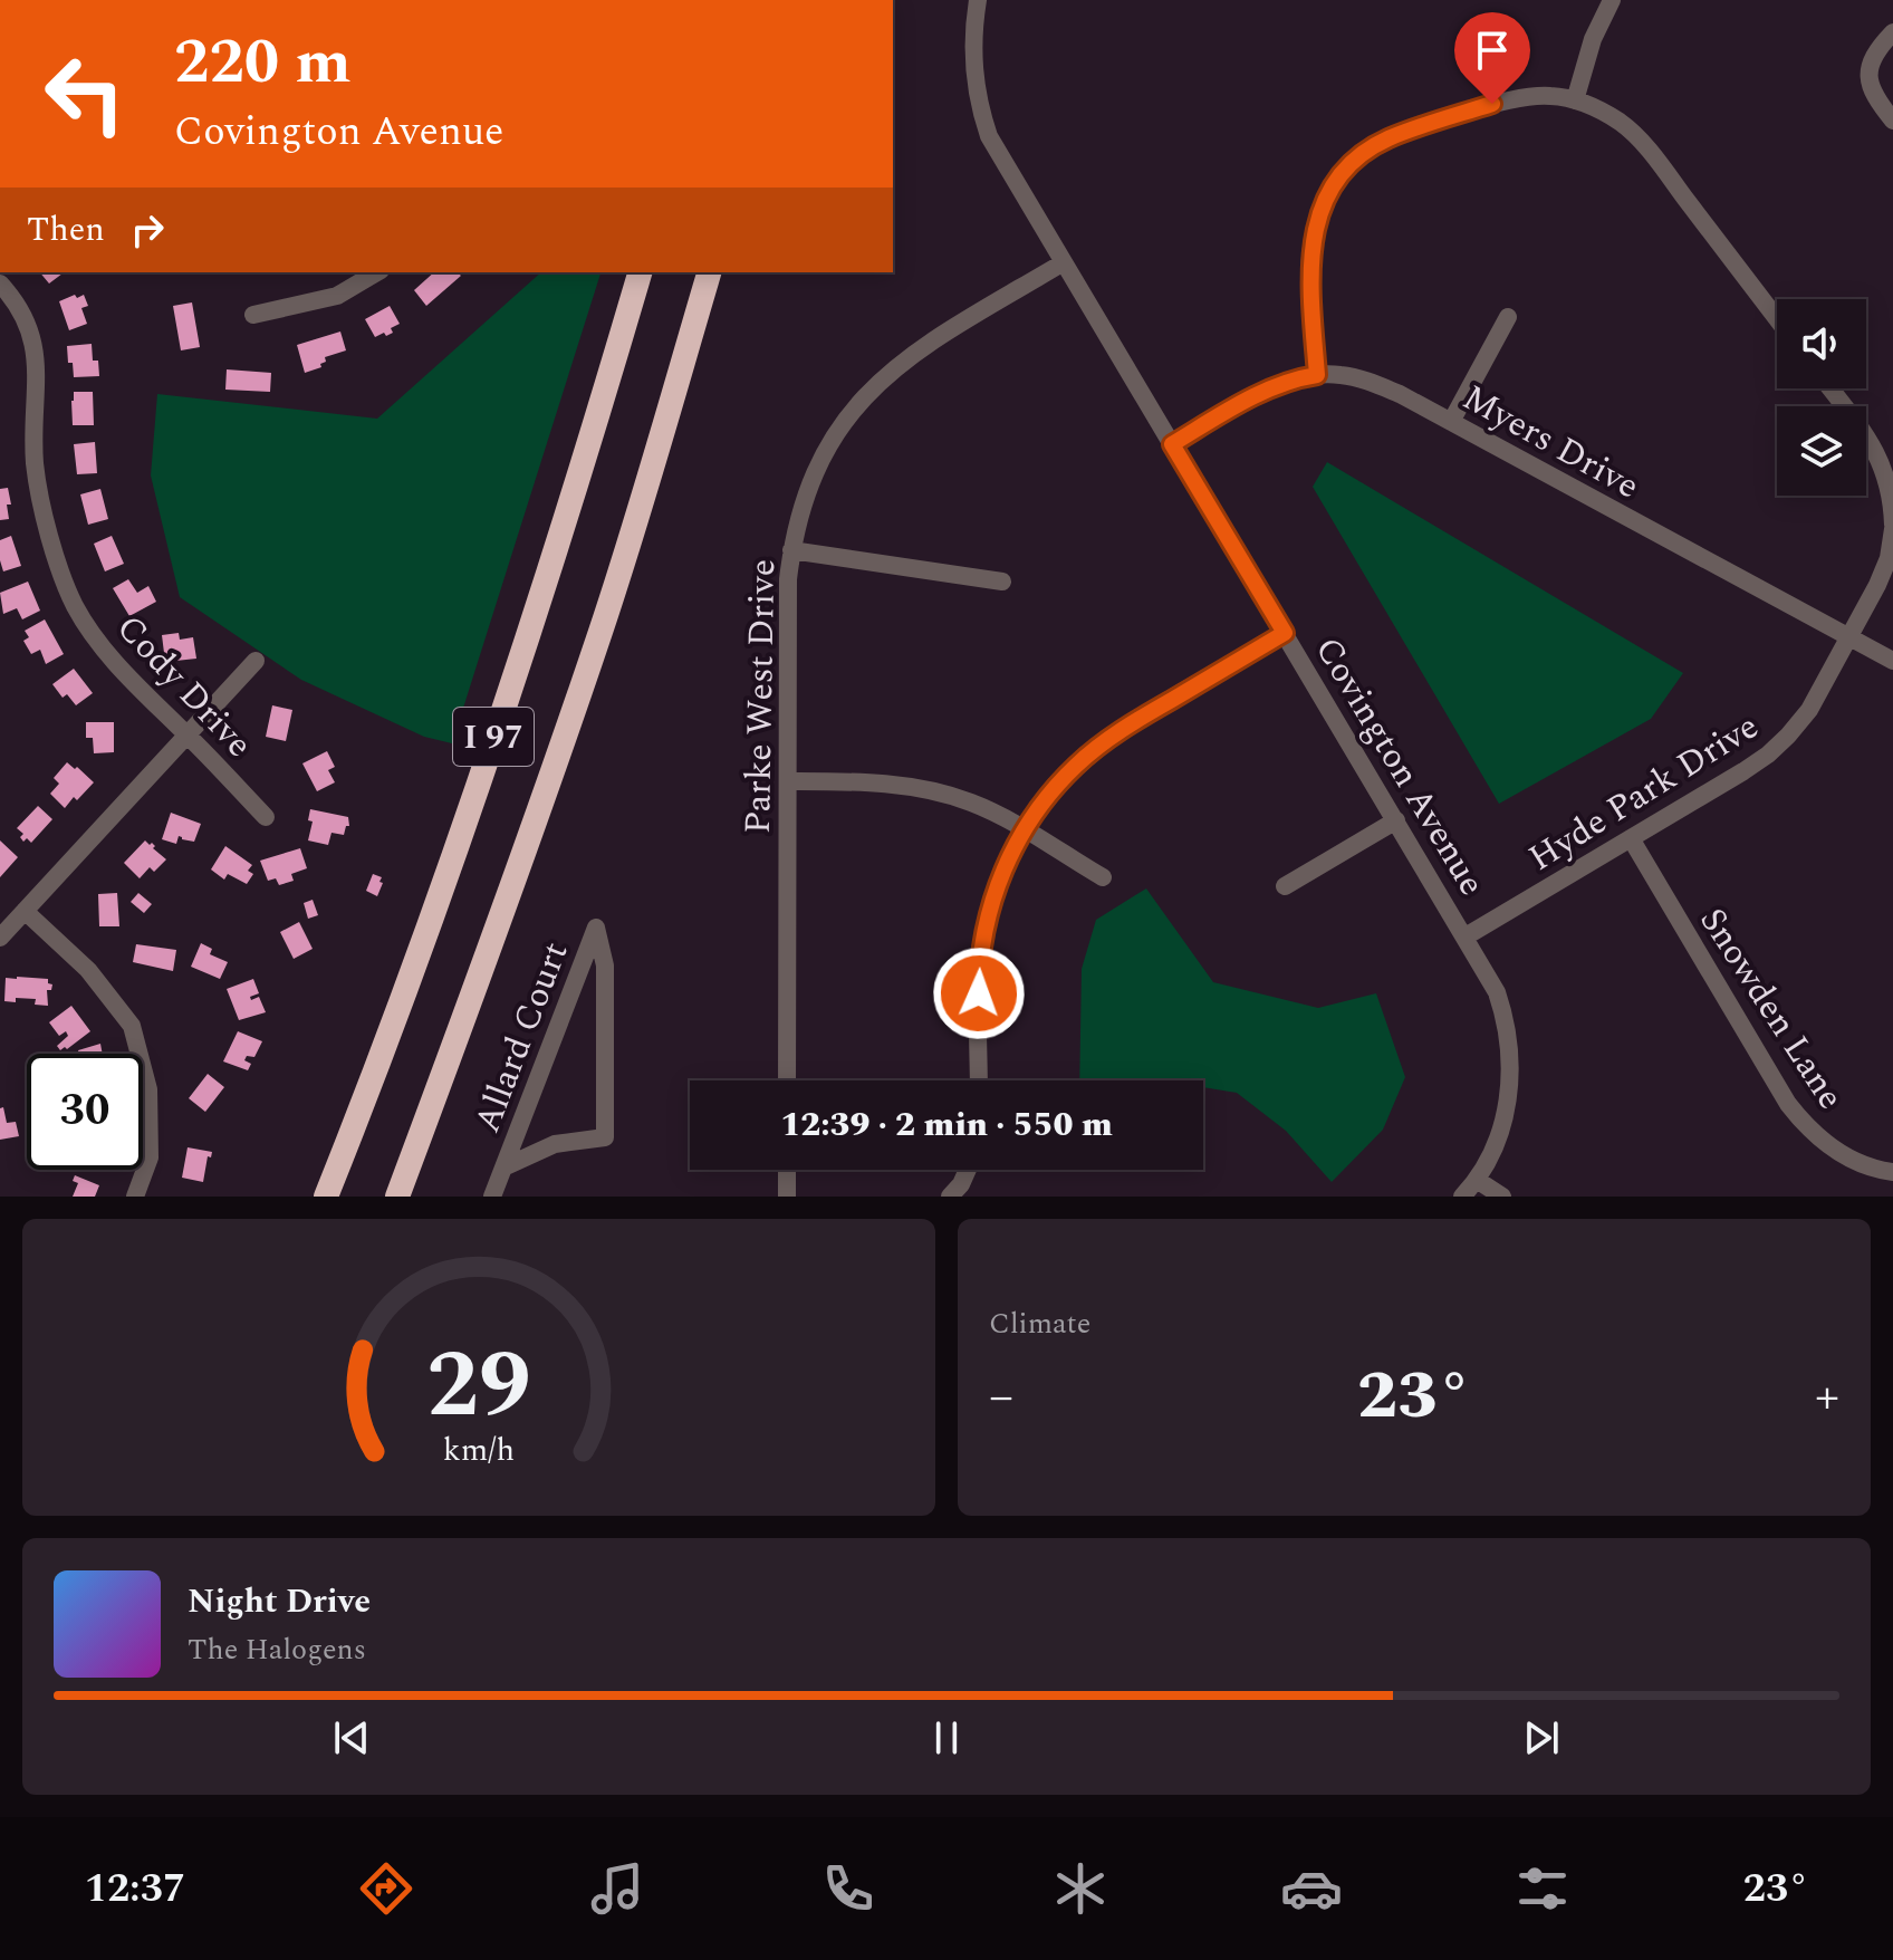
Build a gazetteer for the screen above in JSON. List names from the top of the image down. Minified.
{"streets":{"highway":["I 97"],"street":["Myers Drive","Cody Drive","Parke West Drive","Covington Avenue","Hyde Park Drive","Snowden Lane","Allard Court"]},"crossings":[["Myers Drive","Covington Avenue"],["Myers Drive","Hyde Park Drive"],["Parke West Drive","Covington Avenue"],["Covington Avenue","Hyde Park Drive"],["Hyde Park Drive","Snowden Lane"]],"page":{"turn":["220 m","Covington Avenue"],"then":"Then","limit":"30","trip":"12:39 · 2 min · 550 m","tile":"Climate","heat":["−","23°","+"],"song":["Night Drive","The Halogens"],"tabs":["12:37","23°"],"gauge":["29","km/h"]}}
